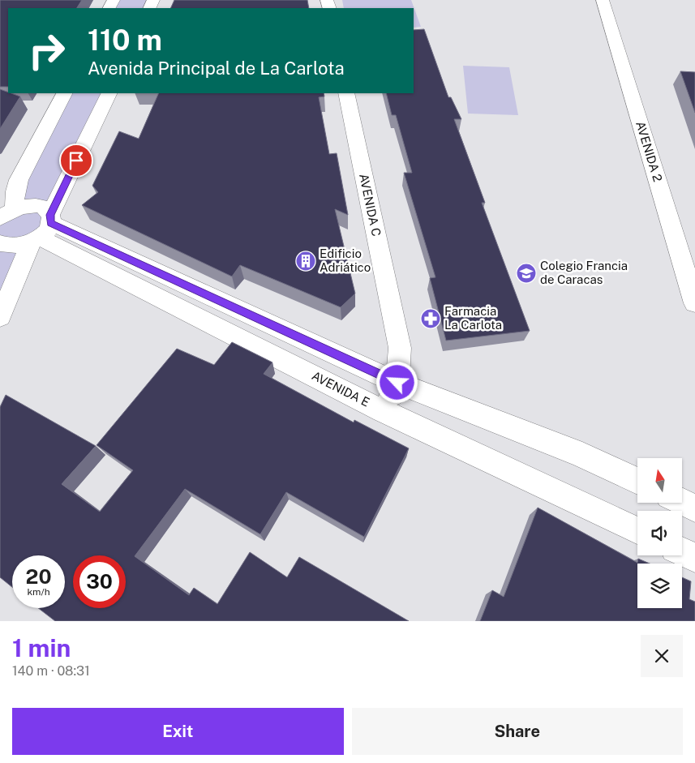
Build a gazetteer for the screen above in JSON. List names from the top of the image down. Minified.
{"streets":{"street":["AVENIDA 2","AVENIDA C","AVENIDA E"]},"crossings":[["AVENIDA C","AVENIDA E"]],"places":{"building":["Edificio Adriático"],"school or university":["Colegio Francia de Caracas"],"pharmacy":["Farmacia La Carlota"]},"north":"top","page":{"turn":["110 m","Avenida Principal de La Carlota"],"speed":"20 km/h","limit":"30","heading":["1 min","140 m · 08:31"],"buttons":["Exit","Share"]}}
